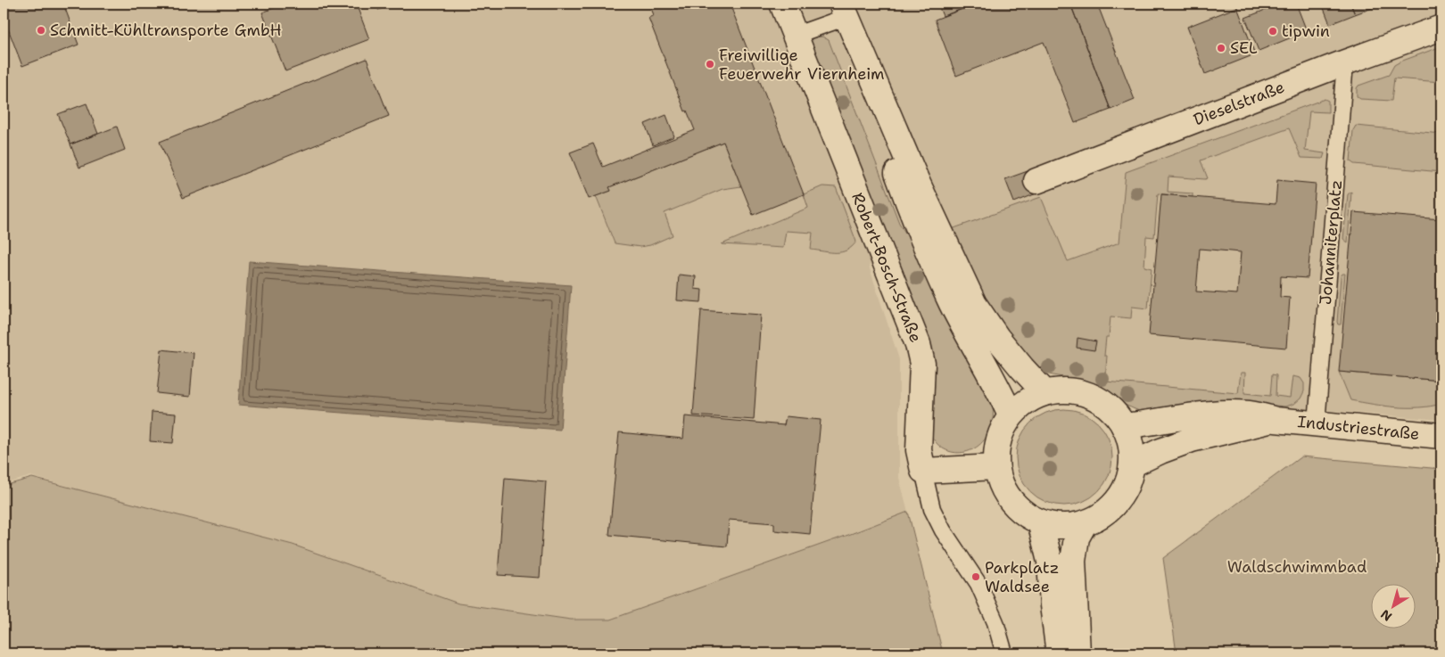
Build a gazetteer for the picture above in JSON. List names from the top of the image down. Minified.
{"streets":{"main road":["Dieselstraße","Robert-Bosch-Straße","Industriestraße"],"lane":["Johanniterplatz"]},"crossings":[["Dieselstraße","Johanniterplatz"],["Johanniterplatz","Industriestraße"]],"parks":["Waldschwimmbad"],"places":["Schmitt-Kühltransporte GmbH","tipwin","SEL","Freiwillige Feuerwehr Viernheim","Parkplatz Waldsee"],"north":"bottom left"}
